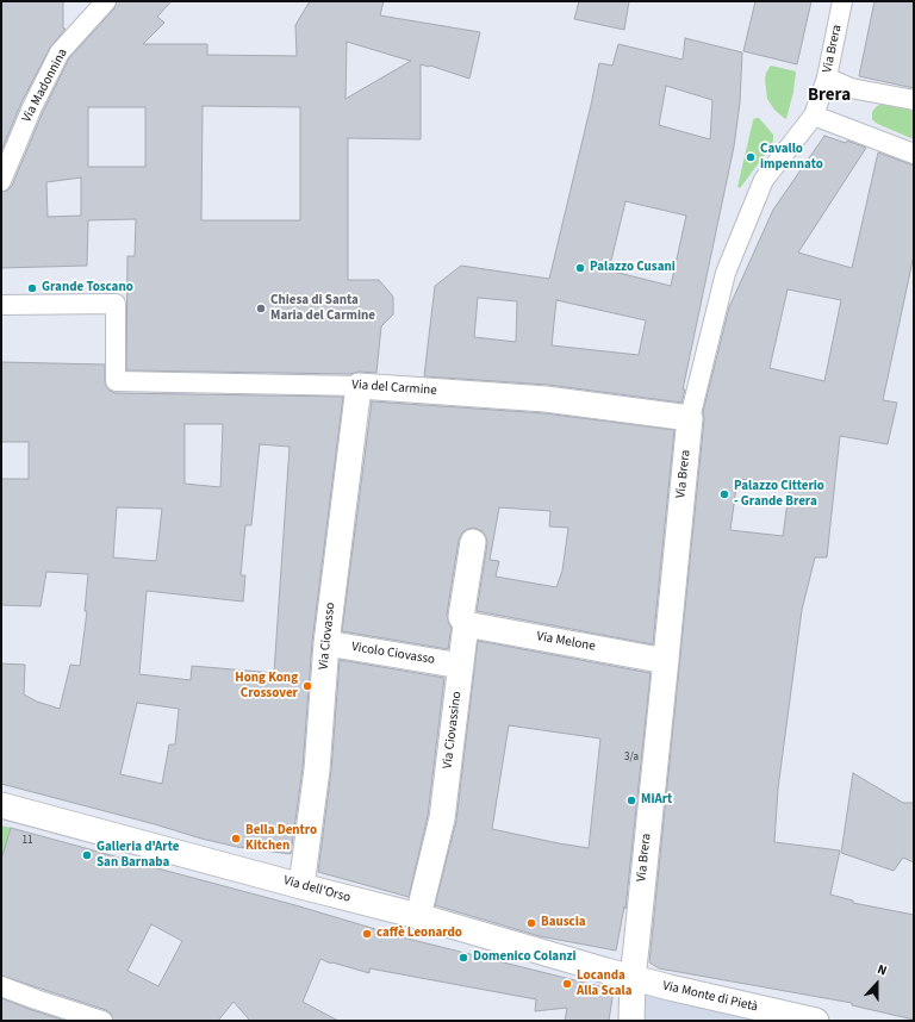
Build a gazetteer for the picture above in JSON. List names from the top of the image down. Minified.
{"streets":{"street":["Via Brera","Via Madonnina","Via del Carmine","Via Ciovasso","Via Melone","Vicolo Ciovasso","Via Ciovassino","Via dell'Orso","Via Monte di Pietà"]},"crossings":[["Via Brera","Via del Carmine"],["Via Brera","Via Melone"],["Via Brera","Via dell'Orso"],["Via Brera","Via Monte di Pietà"],["Via del Carmine","Via Ciovasso"],["Via Ciovasso","Vicolo Ciovasso"],["Via Ciovasso","Via dell'Orso"],["Via Melone","Via Ciovassino"],["Vicolo Ciovasso","Via Ciovassino"],["Via Ciovassino","Via dell'Orso"],["Via dell'Orso","Via Monte di Pietà"]],"districts":["Brera"],"places":["Cavallo impennato","Palazzo Cusani","Grande Toscano","Chiesa di Santa Maria del Carmine","Palazzo Citterio - Grande Brera","Hong Kong Crossover","MiArt","Bella Dentro Kitchen","Galleria d'Arte San Barnaba","Bauscia","caffè Leonardo","Domenico Colanzi","Locanda Alla Scala"],"house_numbers":["3/a","11"],"north":"top"}
